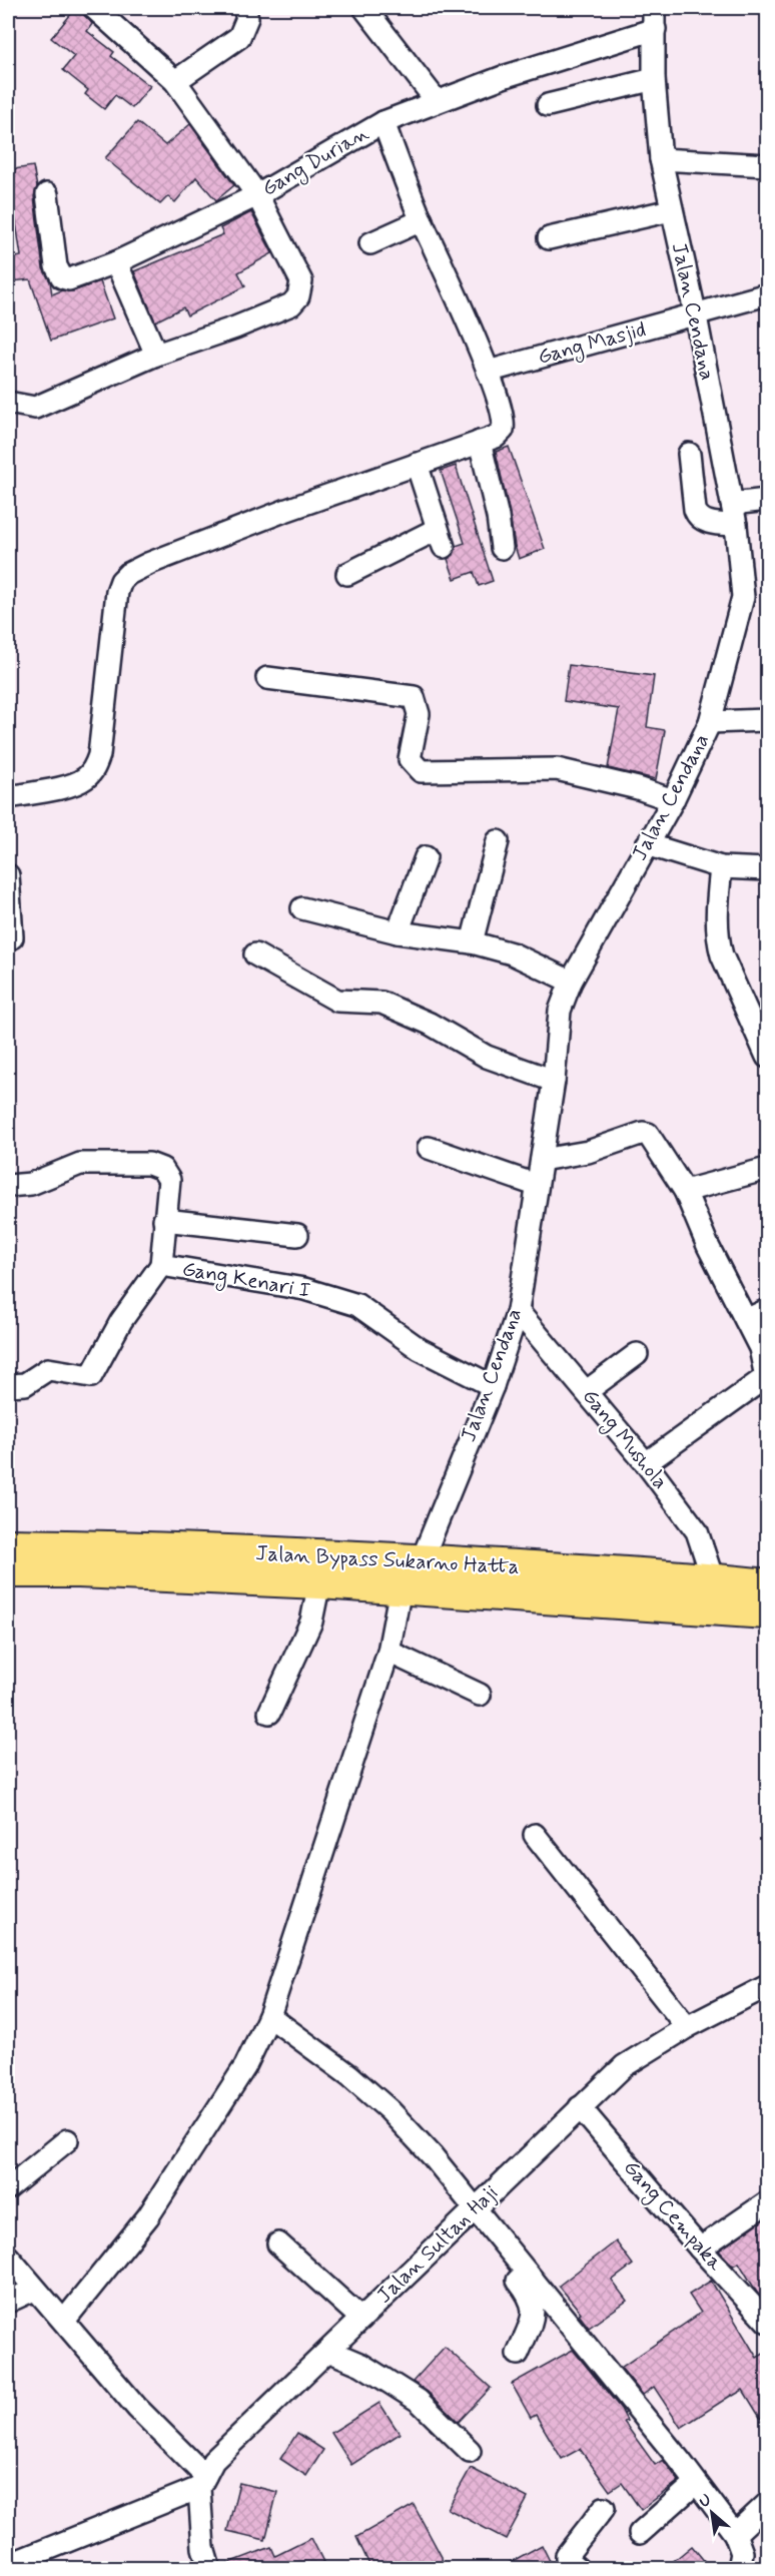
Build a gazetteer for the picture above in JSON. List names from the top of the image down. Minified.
{"streets":{"highway":["Jalan Bypass Sukarno Hatta"],"street":["Gang Durian","Jalan Cendana","Gang Masjid","Gang Kenari I","Gang Mushola","Gang Cempaka","Jalan Sultan Haji"]},"crossings":[["Gang Durian","Jalan Cendana"],["Jalan Cendana","Gang Masjid"],["Jalan Cendana","Gang Kenari I"],["Jalan Cendana","Gang Mushola"],["Jalan Cendana","Jalan Bypass Sukarno Hatta"],["Gang Mushola","Jalan Bypass Sukarno Hatta"],["Gang Cempaka","Jalan Sultan Haji"]],"north":"top left"}
